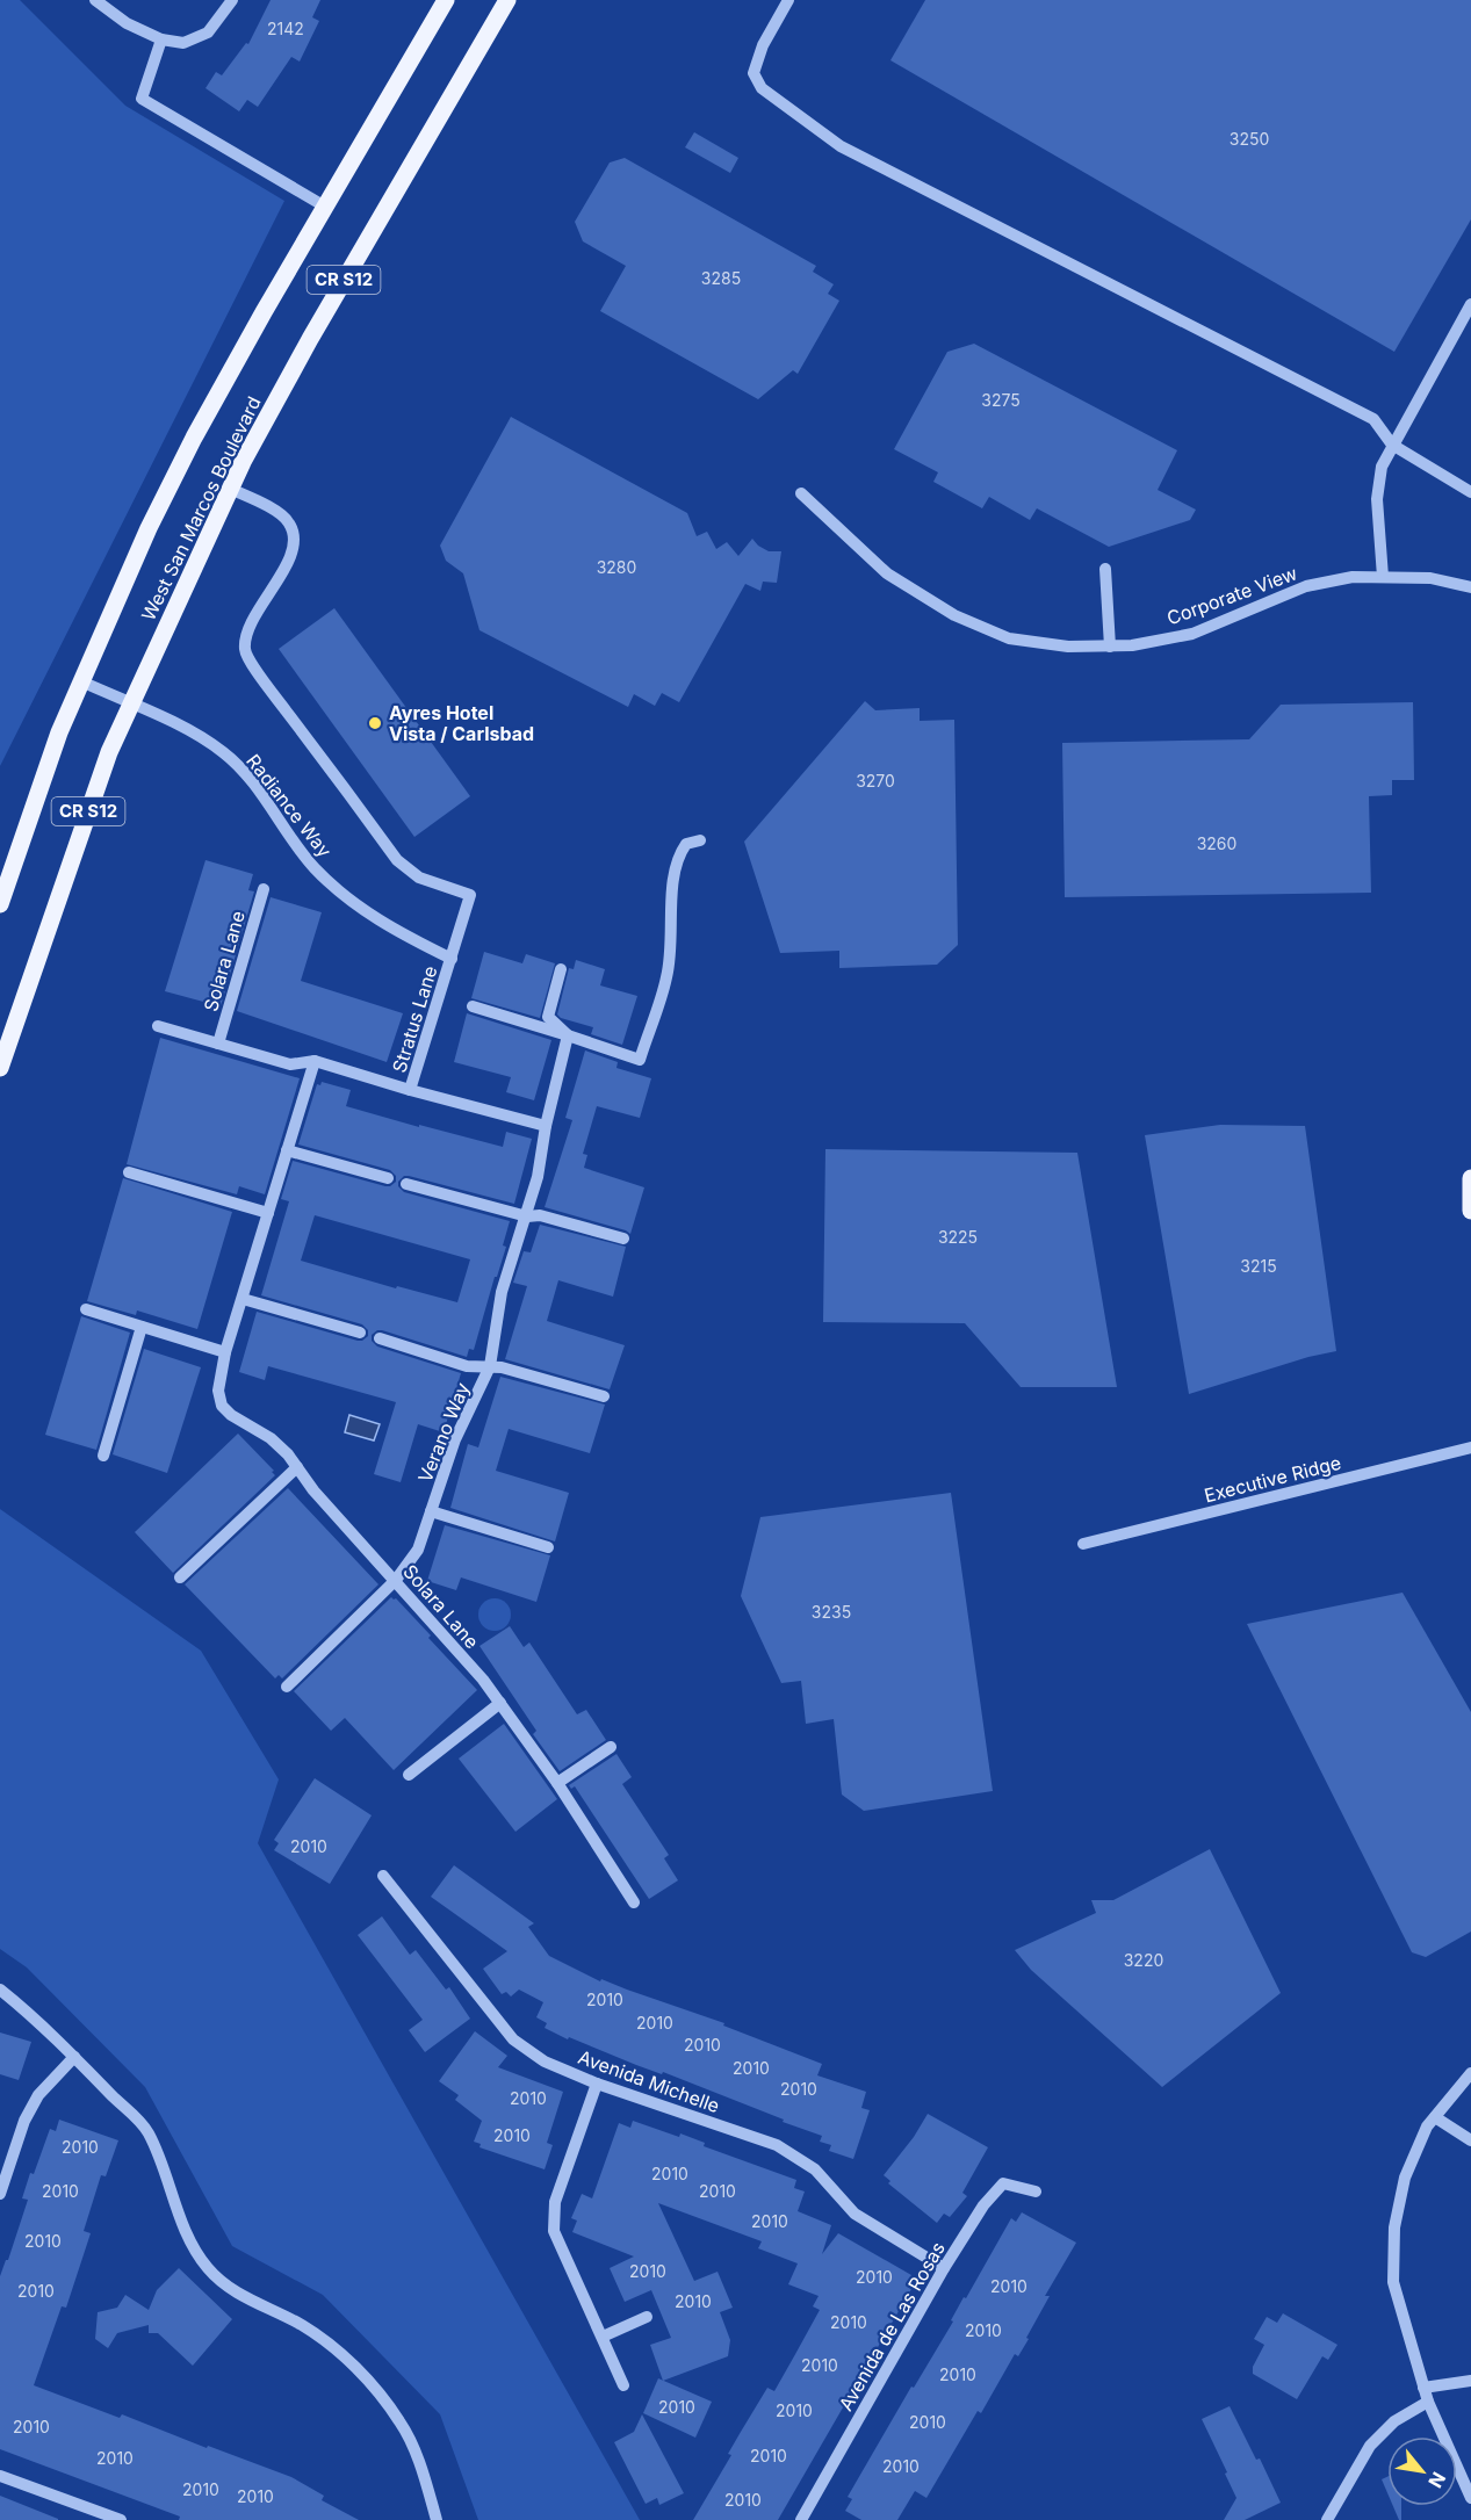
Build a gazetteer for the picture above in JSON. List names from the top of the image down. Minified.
{"streets":{"main road":["CR S12","West San Marcos Boulevard"],"street":["Corporate View","Radiance Way","Solara Lane","Stratus Lane","Verano Way","Executive Ridge","Avenida Michelle","Avenida de Las Rosas"]},"crossings":[["West San Marcos Boulevard","Radiance Way"],["West San Marcos Boulevard","Stratus Lane"],["Radiance Way","Stratus Lane"],["Solara Lane","Verano Way"],["Avenida Michelle","Avenida de Las Rosas"]],"places":["Ayres Hotel Vista / Carlsbad"],"house_numbers":["2142","3250","3285","3275","3280","3270","3260","3225","3215","3235","2010","3220","2010","2010","2010","2010","2010","2010","2010","2010","2010","2010","2010","2010","2010","2010","2010","2010","2010","2010","2010","2010","2010","2010","2010","2010","2010","2010","2010","2010","2010","2010","2010","2010"],"north":"bottom right"}
